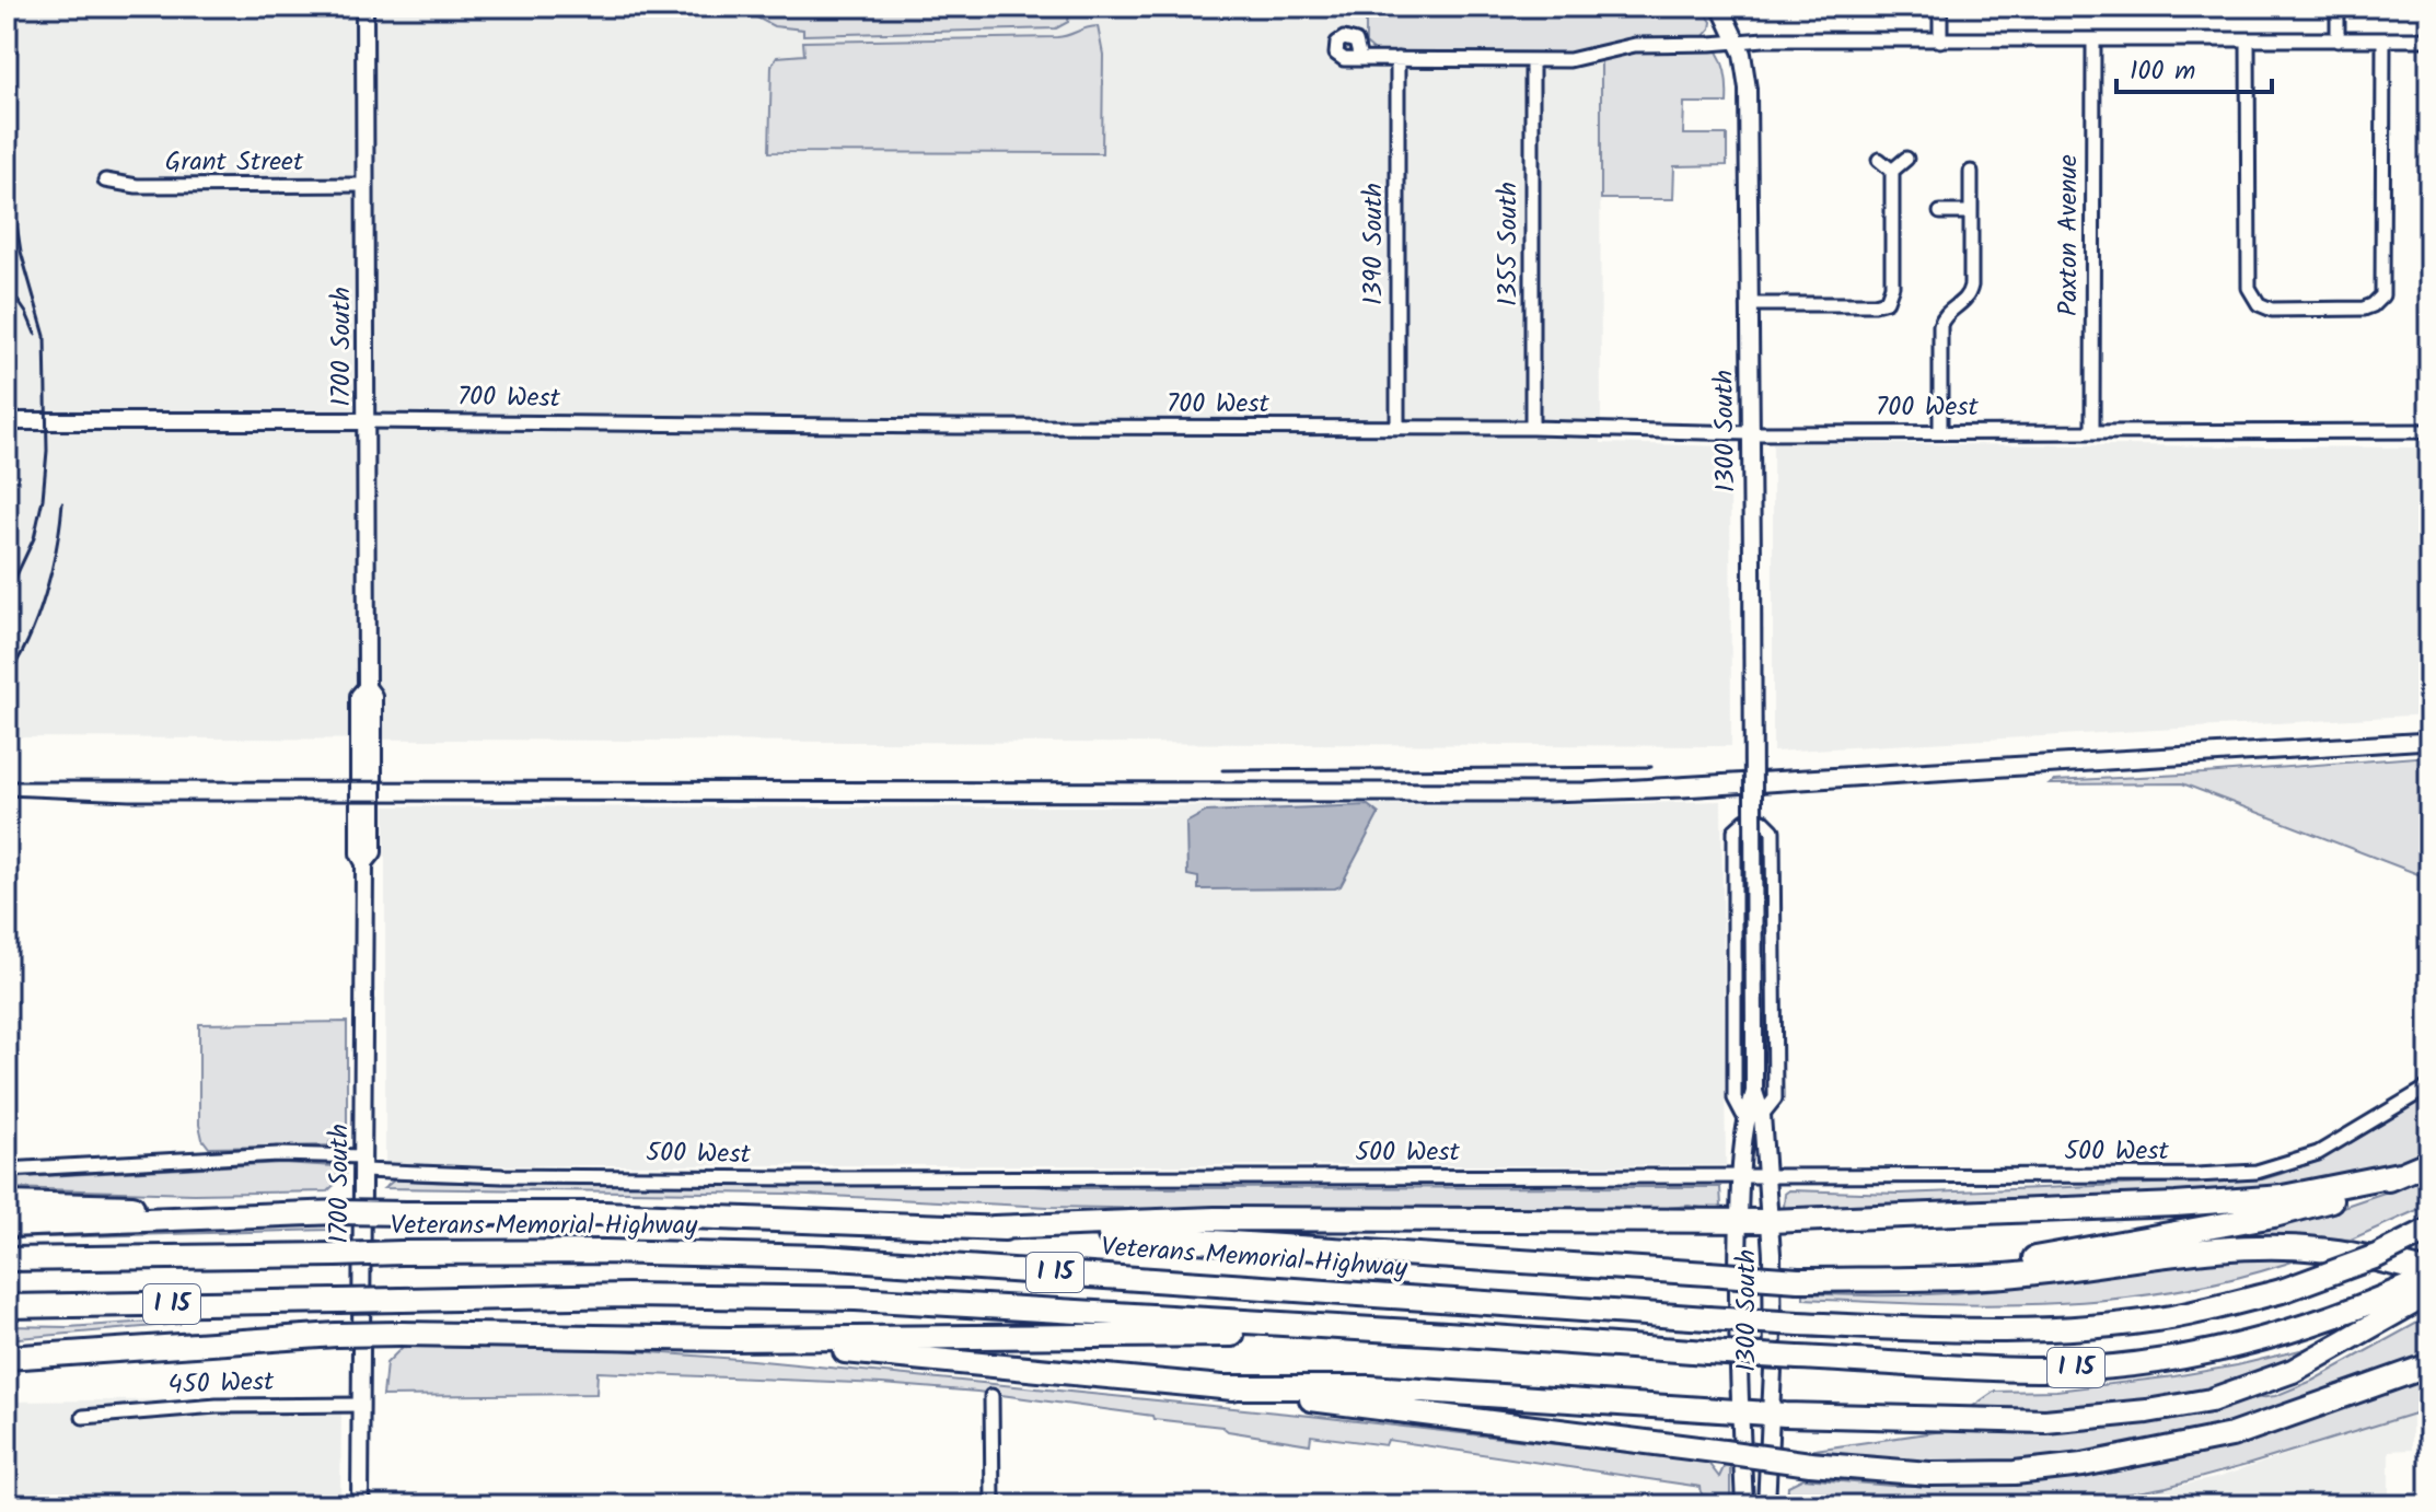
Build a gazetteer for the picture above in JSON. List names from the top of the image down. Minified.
{"streets":{"highway":["Veterans Memorial Highway","I 15"],"main road":["1700 South","700 West","1300 South"],"street":["Grant Street","Paxton Avenue","1390 South","1355 South","500 West","450 West"]},"crossings":[["Grant Street","1700 South"],["Paxton Avenue","700 West"],["1390 South","700 West"],["1355 South","700 West"],["1700 South","700 West"],["1700 South","500 West"],["1700 South","450 West"],["700 West","1300 South"],["1300 South","500 West"]],"scale_bar":"100 m"}
